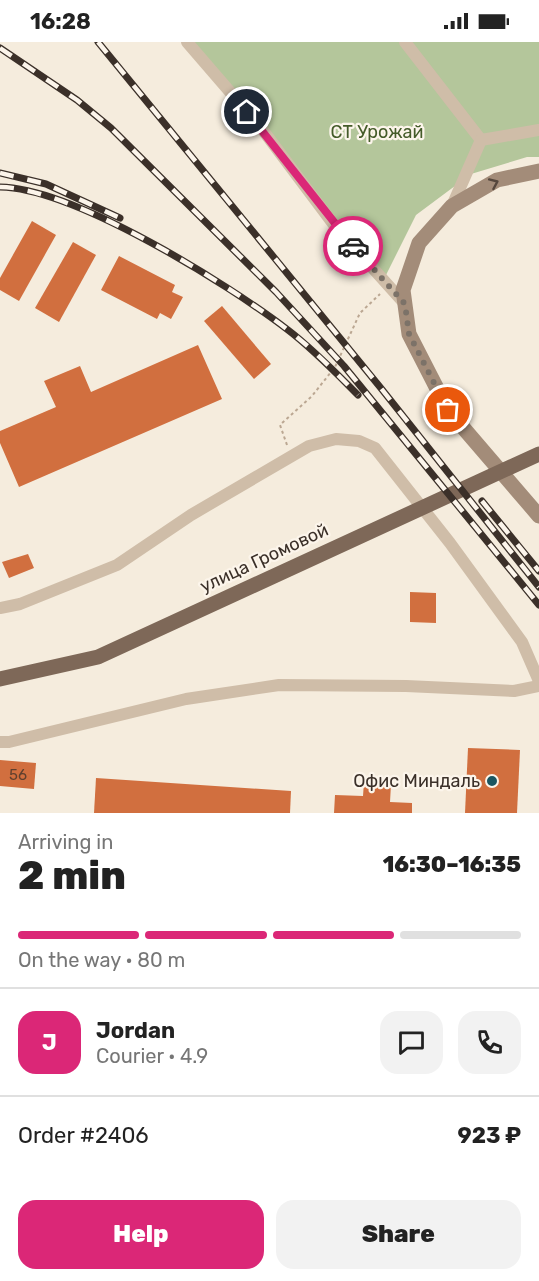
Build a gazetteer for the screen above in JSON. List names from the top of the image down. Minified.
{"streets":{"main road":["улица Громовой"]},"parks":["СТ Урожай"],"places":["Офис Миндаль"],"house_numbers":["56"],"page":{"status":"16:28","heading":["2 min","Arriving in","16:30–16:35"],"panel":["Jordan","Courier · 4.9","Order #2406","923 ₽"],"bar":"On the way · 80 m","round":"J","buttons":["Help","Share"]}}
